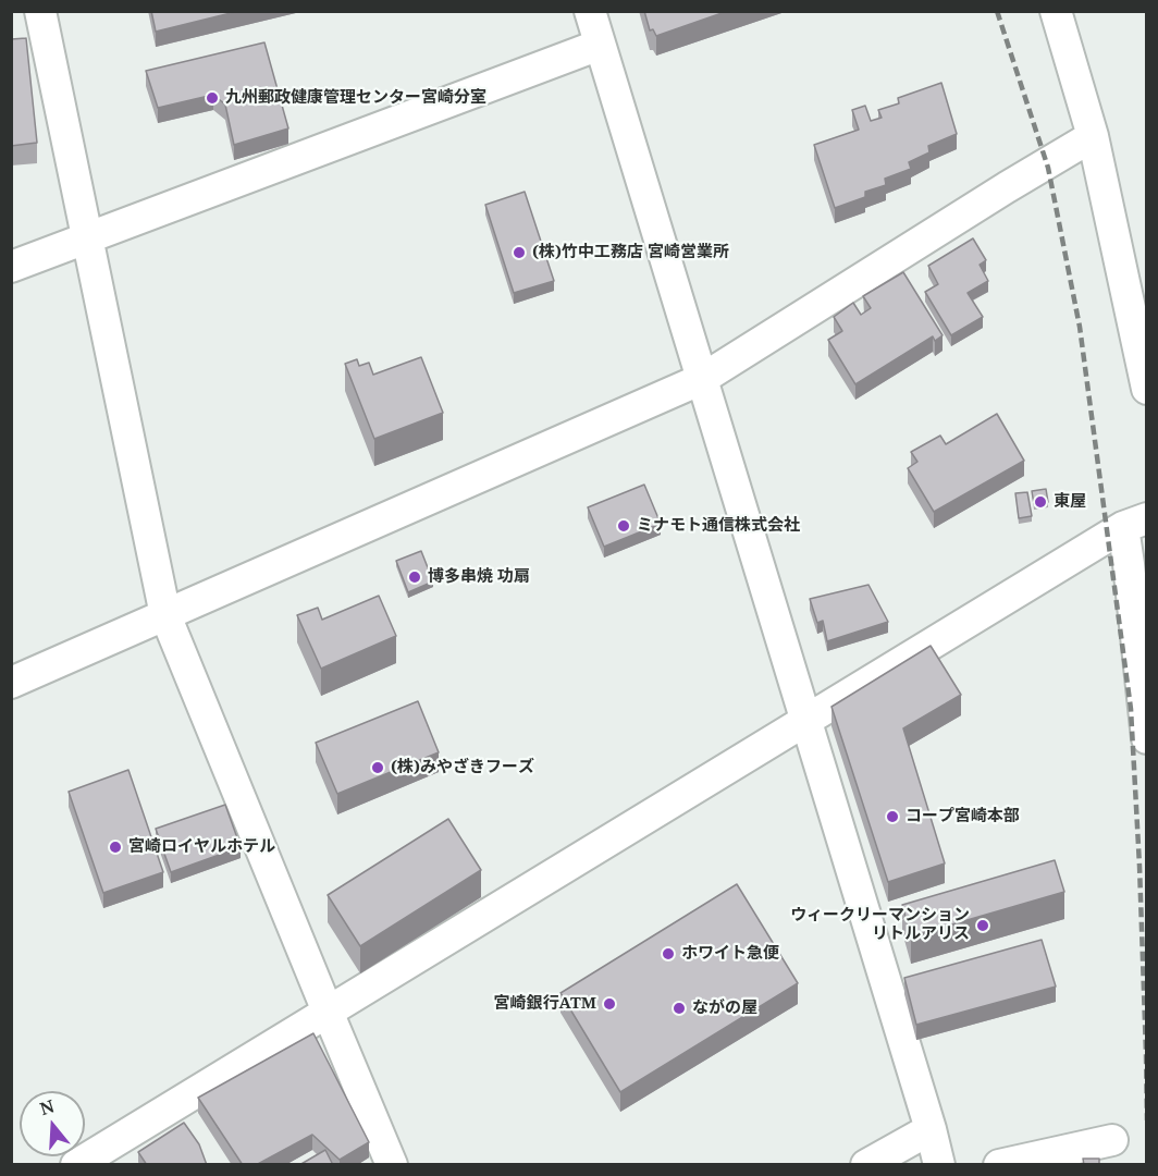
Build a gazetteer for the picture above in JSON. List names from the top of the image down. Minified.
{"places":["九州郵政健康管理センター宮崎分室","(株)竹中工務店 宮崎営業所","東屋","ミナモト通信株式会社","博多串焼 功扇","(株)みやざきフーズ","コープ宮崎本部","宮崎ロイヤルホテル","ウィークリーマンション リトルアリス","ホワイト急便","宮崎銀行ATM","ながの屋"],"north":"top"}
